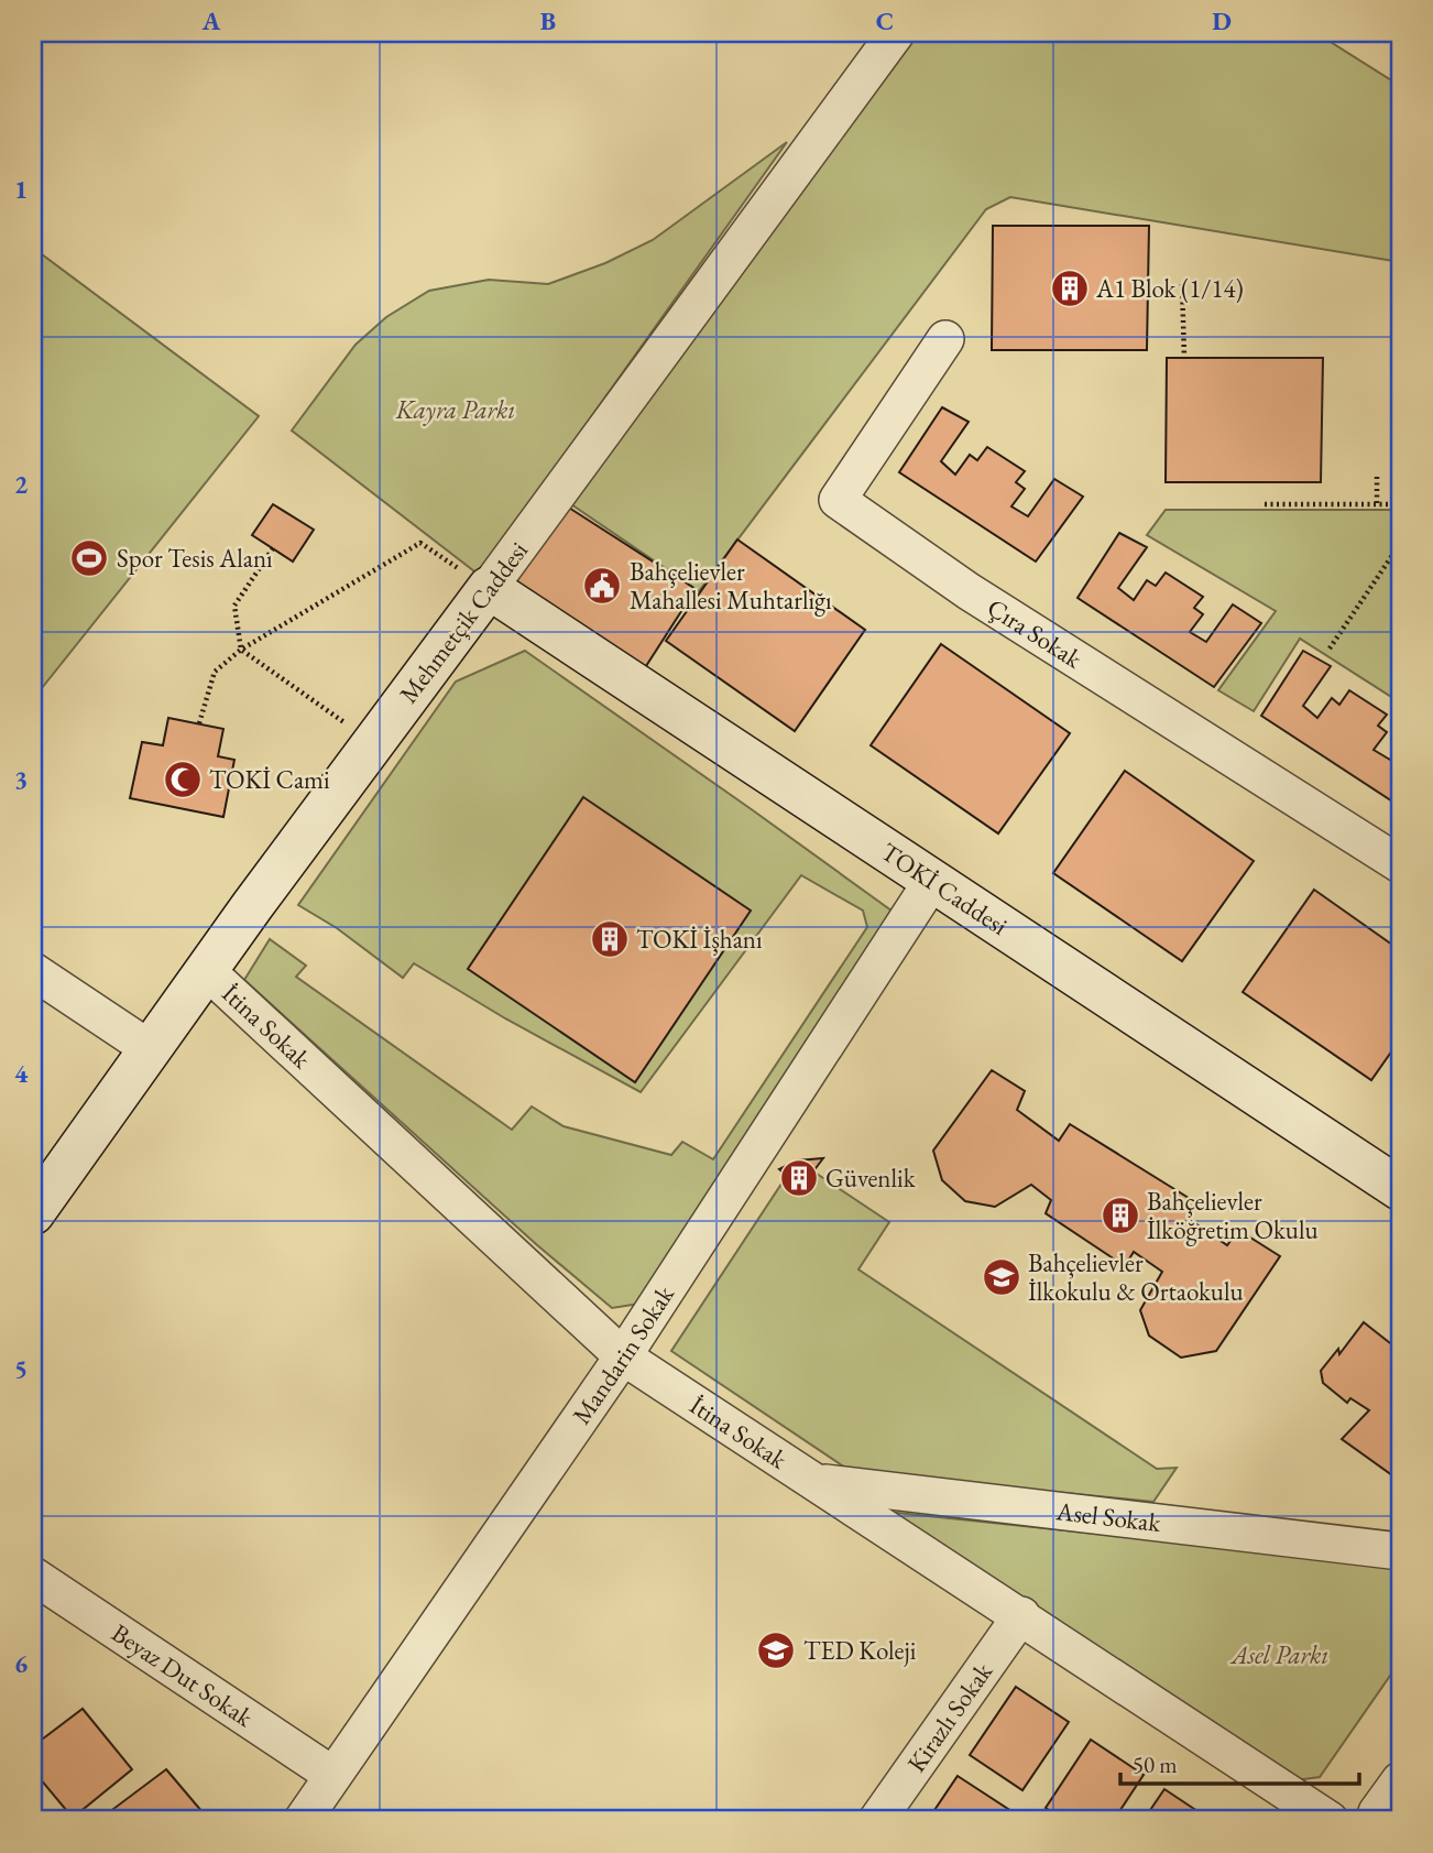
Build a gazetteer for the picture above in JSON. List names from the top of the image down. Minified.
{"streets":{"main road":["Mehmetçik Caddesi","TOKİ Caddesi"],"street":["Çıra Sokak","İtina Sokak","Mandarin Sokak","Asel Sokak","Beyaz Dut Sokak","Kirazlı Sokak"]},"crossings":[["Mehmetçik Caddesi","TOKİ Caddesi"],["Mehmetçik Caddesi","İtina Sokak"],["TOKİ Caddesi","Mandarin Sokak"],["İtina Sokak","Mandarin Sokak"],["İtina Sokak","Asel Sokak"],["İtina Sokak","Kirazlı Sokak"],["Mandarin Sokak","Beyaz Dut Sokak"]],"parks":["Kayra Parkı","Asel Parkı"],"places":{"building":["A1 Blok (1/14)","TOKİ İşhanı","Güvenlik","Bahçelievler İlköğretim Okulu"],"sports":["Spor Tesis Alanı"],"public building":["Bahçelievler Mahallesi Muhtarlığı"],"mosque":["TOKİ Cami"],"school or university":["Bahçelievler İlkokulu & Ortaokulu","TED Koleji"]},"scale_bar":"50 m","grid":{"columns":["A","B","C","D"],"rows":["1","2","3","4","5","6"]}}
